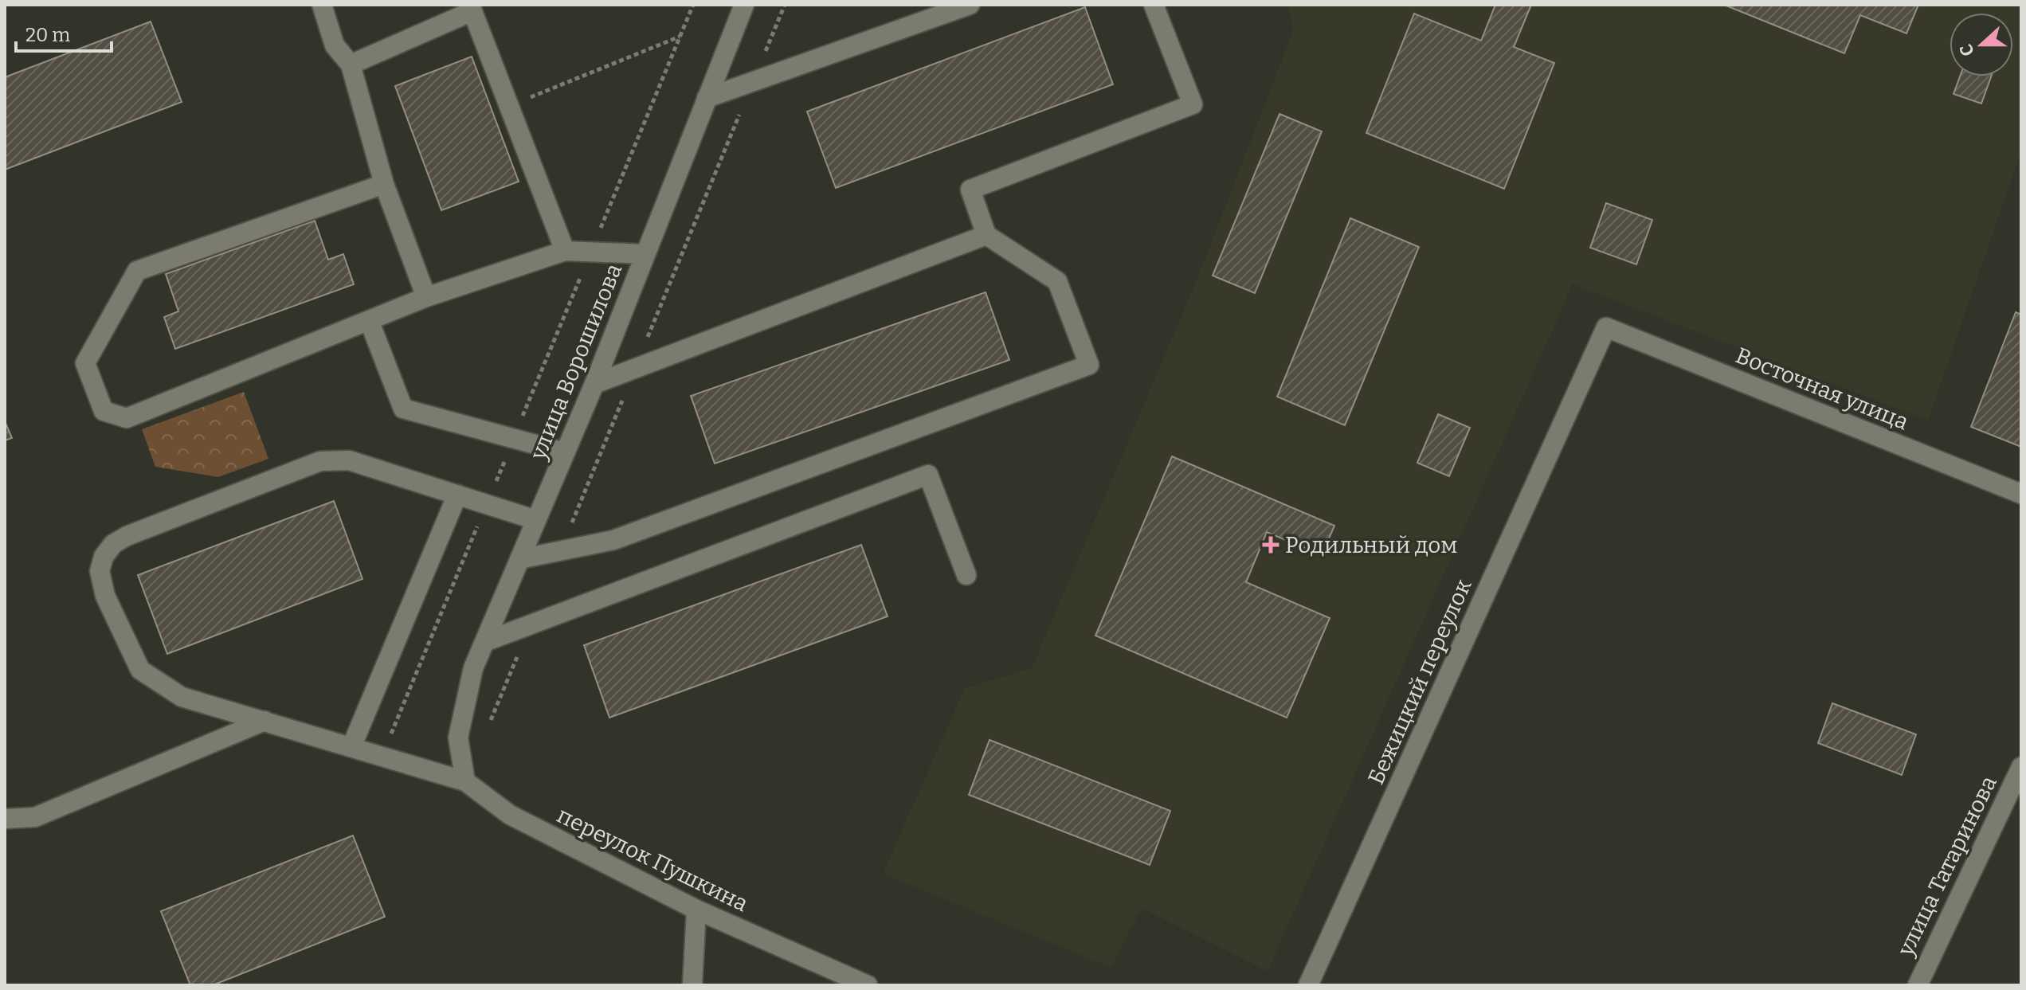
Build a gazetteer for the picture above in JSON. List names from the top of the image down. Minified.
{"streets":{"street":["улица Ворошилова","Восточная улица","Бежицкий переулок","переулок Пушкина","улица Татаринова"]},"crossings":[["улица Ворошилова","переулок Пушкина"],["Восточная улица","Бежицкий переулок"]],"places":{"health":["Родильный дом"]},"scale_bar":"20 m","north":"left"}
